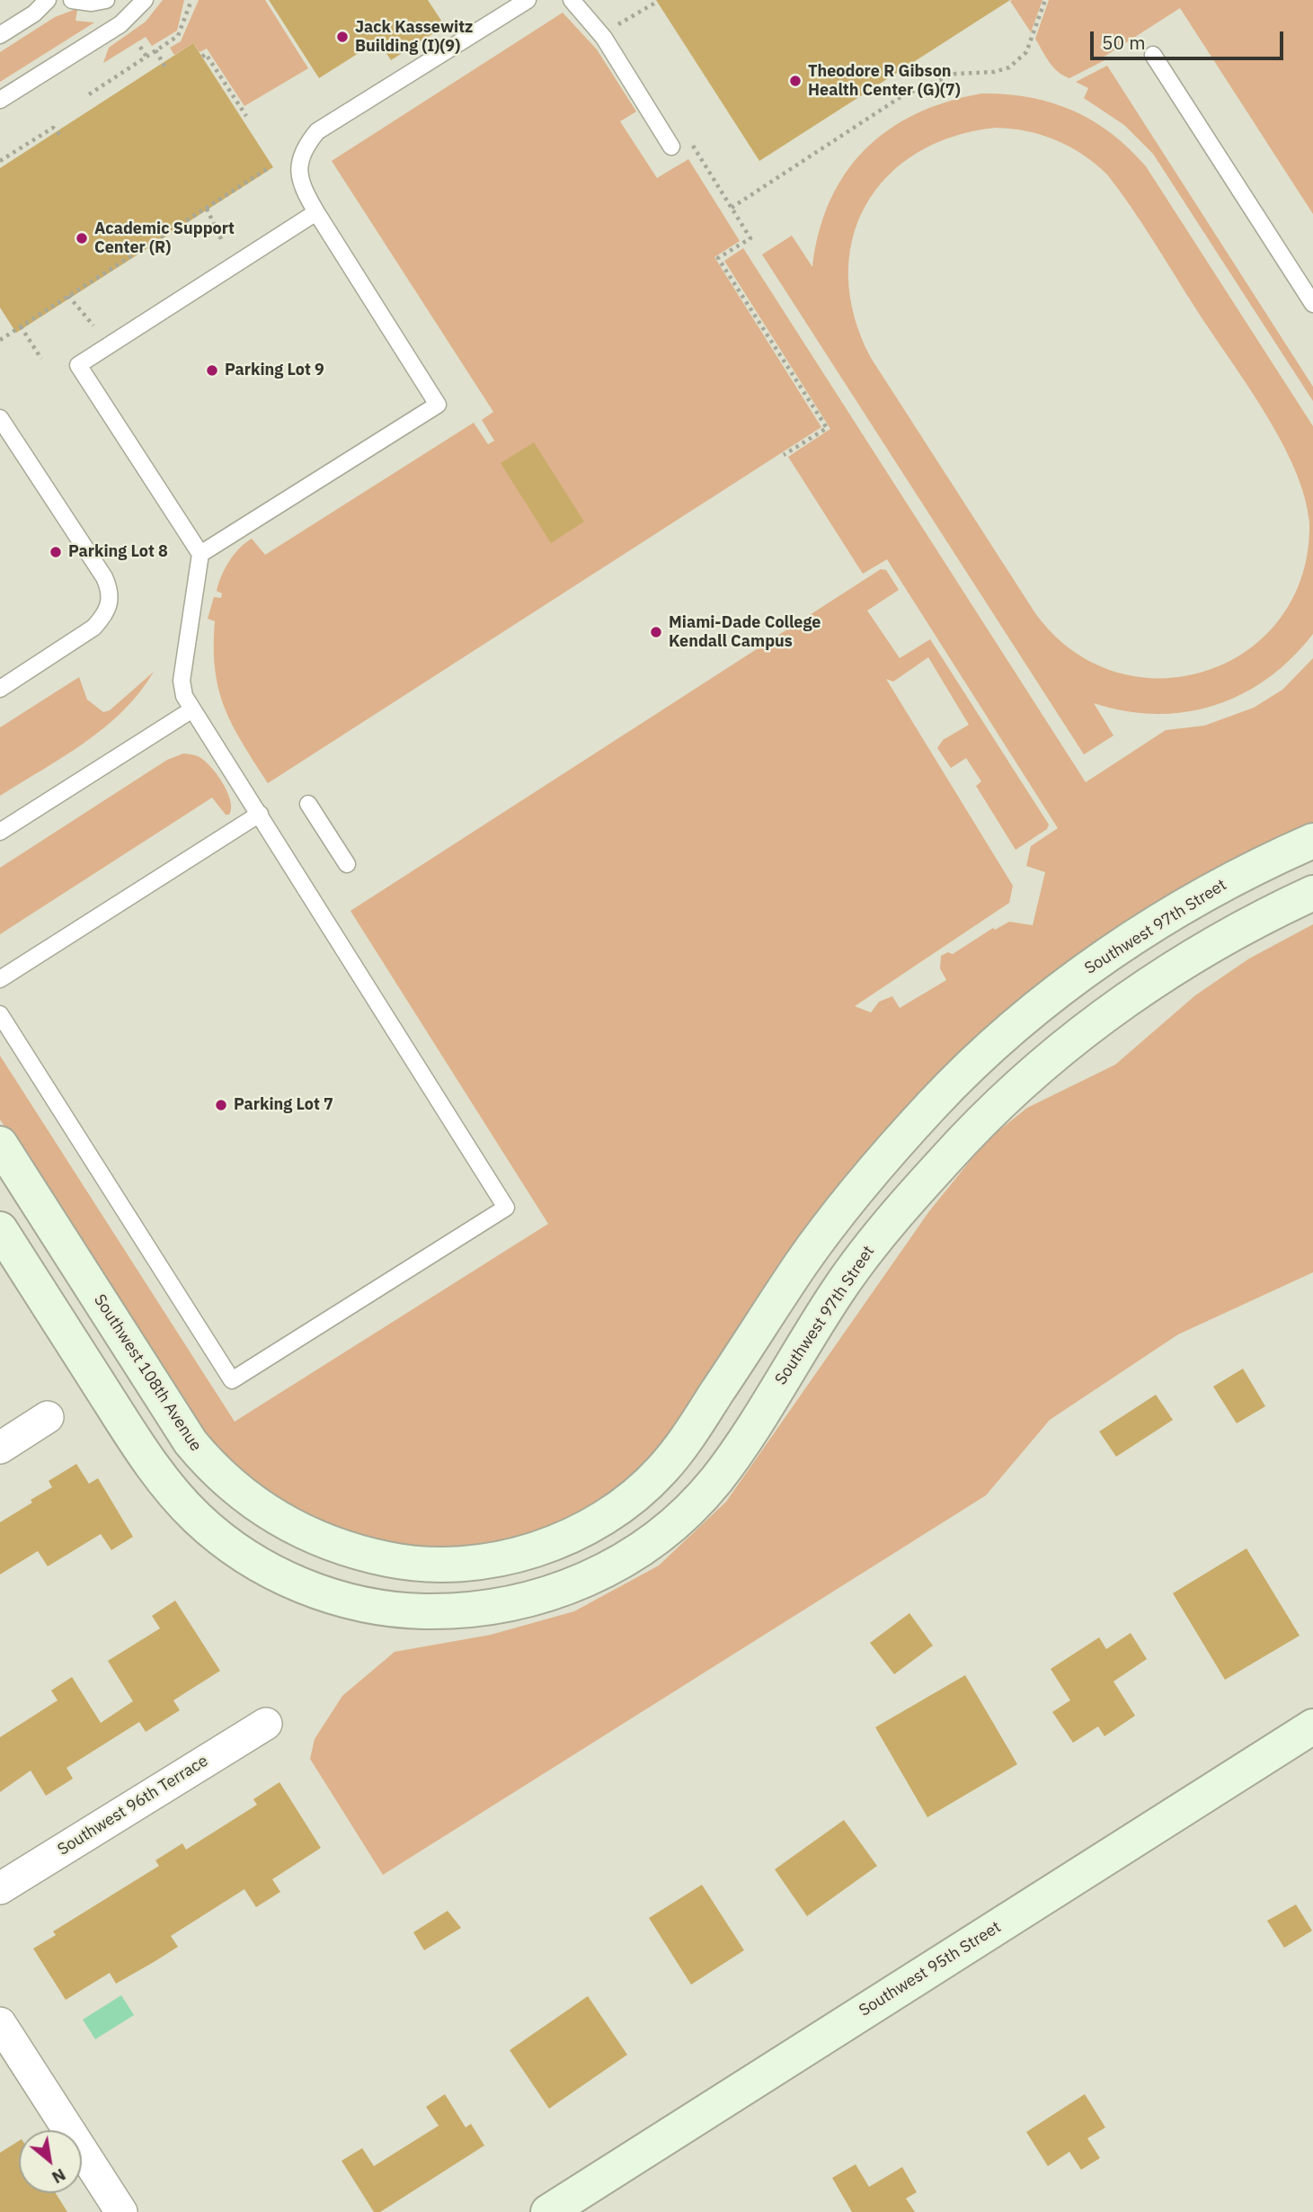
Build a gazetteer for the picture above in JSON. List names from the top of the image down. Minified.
{"streets":{"street":["Southwest 97th Street","Southwest 108th Avenue","Southwest 96th Terrace","Southwest 95th Street"]},"crossings":[["Southwest 97th Street","Southwest 108th Avenue"]],"places":["Jack Kassewitz Building (I)(9)","Theodore R Gibson Health Center (G)(7)","Academic Support Center (R)","Parking Lot 9","Parking Lot 8","Miami-Dade College Kendall Campus","Parking Lot 7"],"scale_bar":"50 m","north":"bottom right"}
